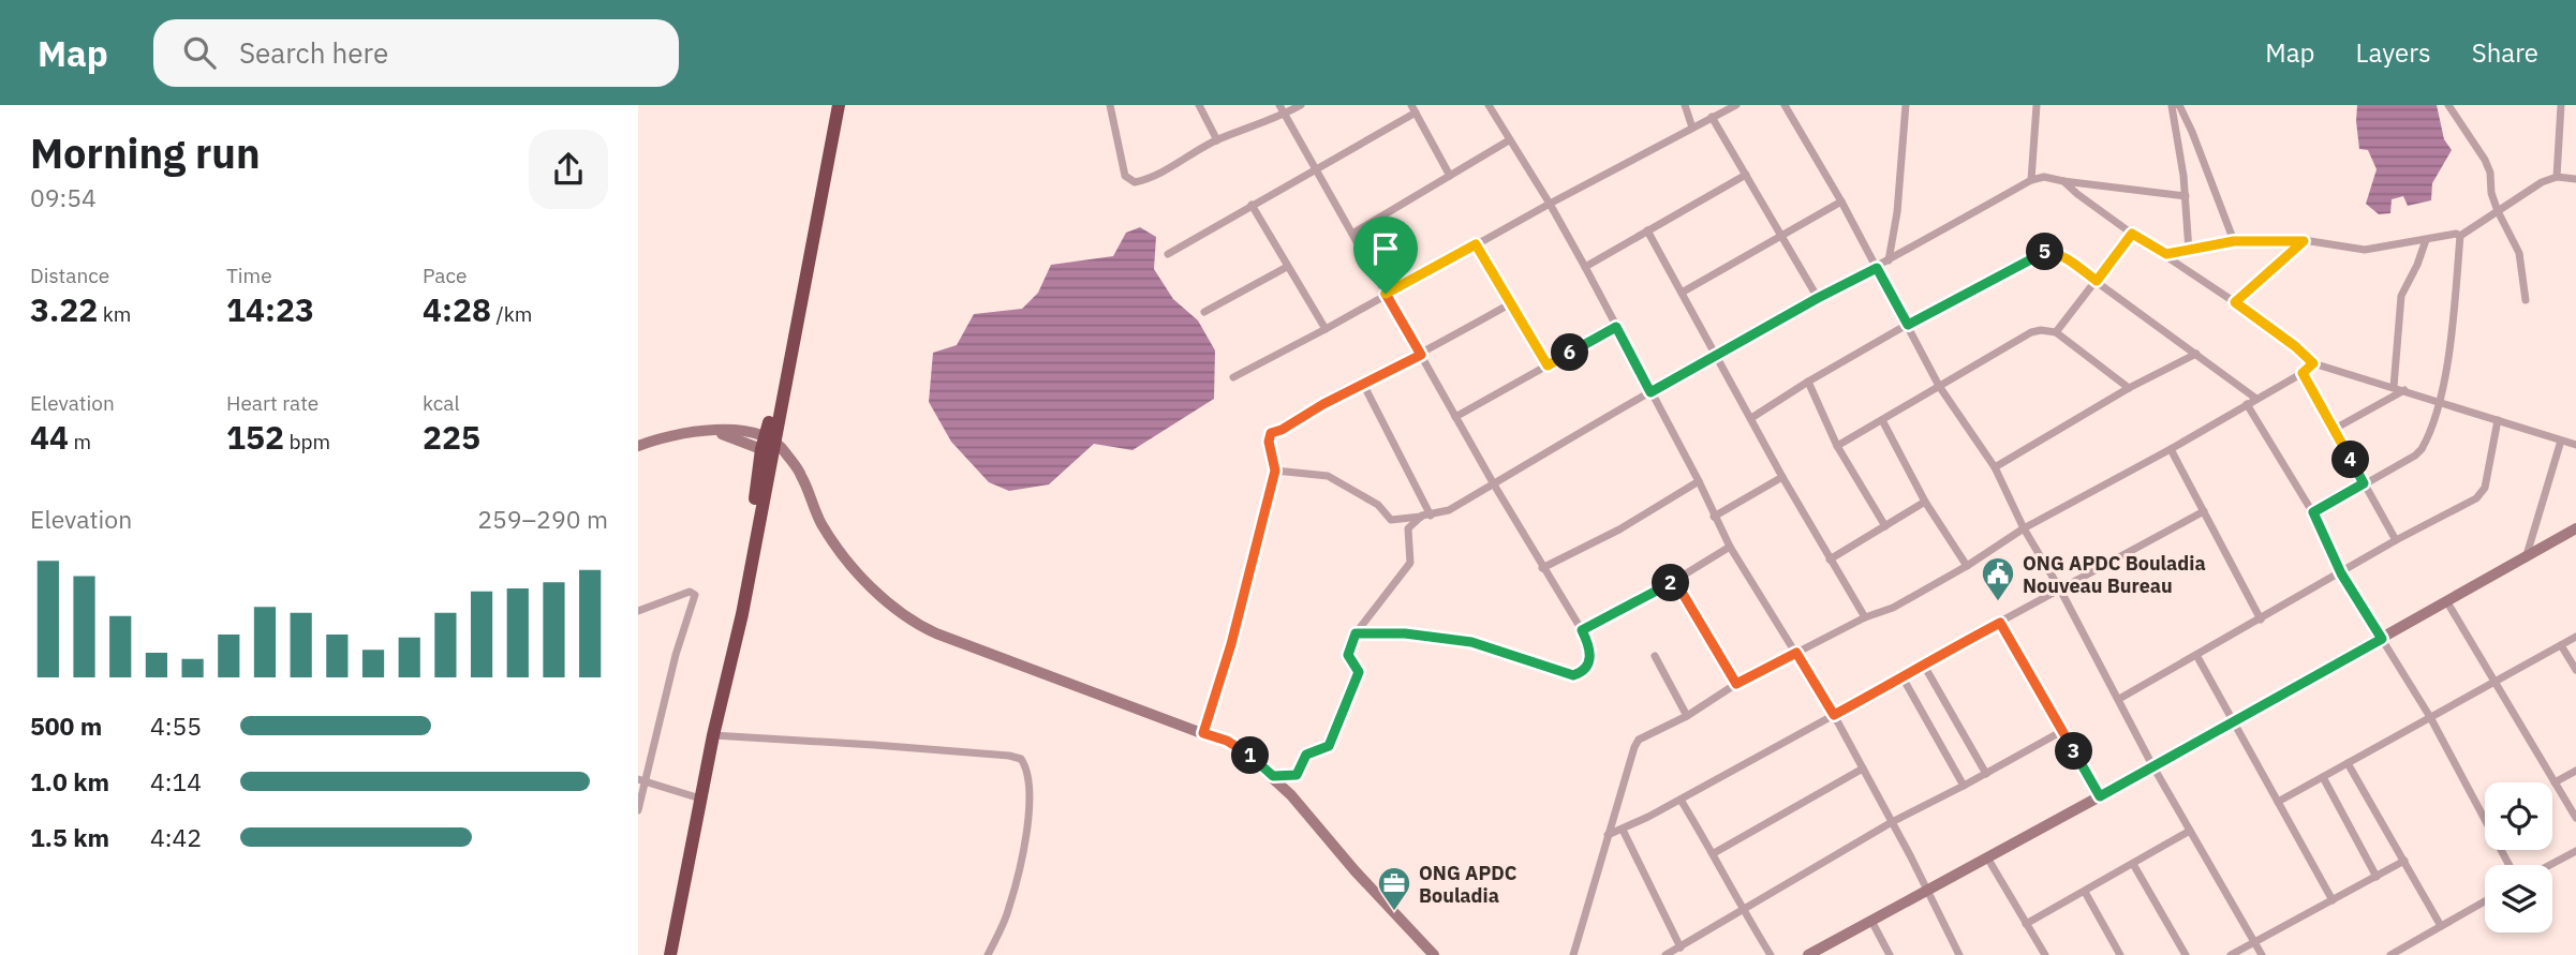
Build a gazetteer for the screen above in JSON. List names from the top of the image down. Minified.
{"places":{"public building":["ONG APDC Bouladia Nouveau Bureau"],"office":["ONG APDC Bouladia"]},"page":{"header":"Map","search":"Search here","nav":["Map","Layers","Share"],"heading":["Morning run","09:54"],"stats":[["Distance","3.22 km"],["Time","14:23"],["Pace","4:28 /km"],["Elevation","44 m"],["Heart rate","152 bpm"],["kcal","225"]],"pins":["5","6","4","2","3","1"],"chart":["Elevation","259–290 m"],"list":[{"name":"500 m","note":"4:55"},{"name":"1.0 km","note":"4:14"},{"name":"1.5 km","note":"4:42"}]}}
